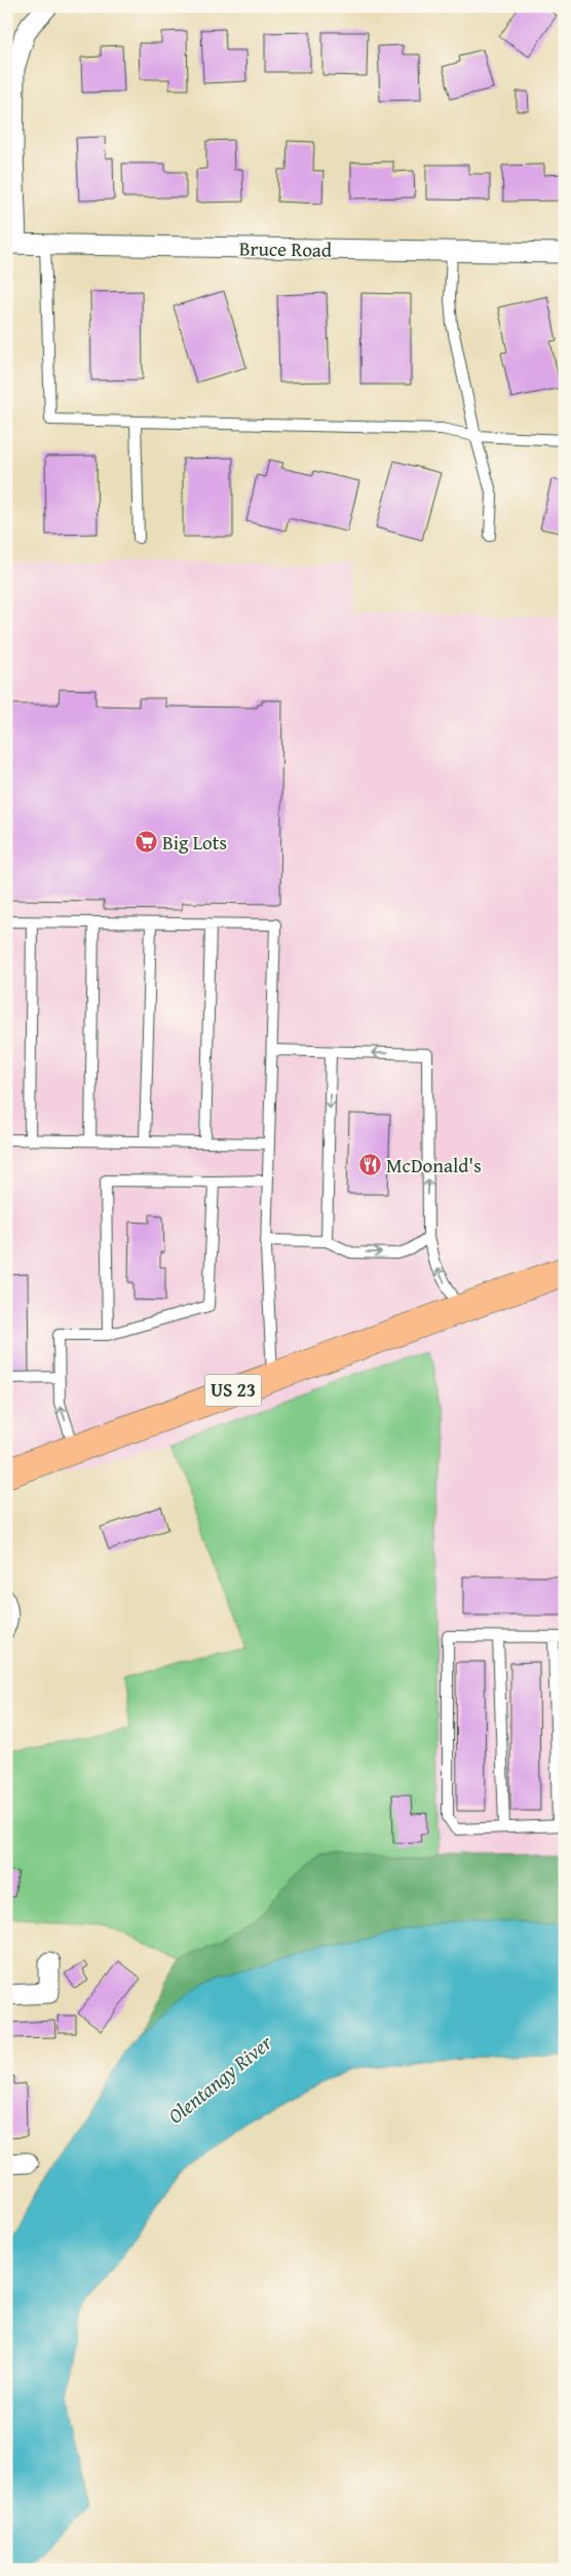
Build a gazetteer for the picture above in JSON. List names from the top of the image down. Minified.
{"streets":{"highway":["US 23"],"street":["Bruce Road"]},"water":["Olentangy River"],"places":{"supermarket":["Big Lots"],"restaurant":["McDonald's"]}}
